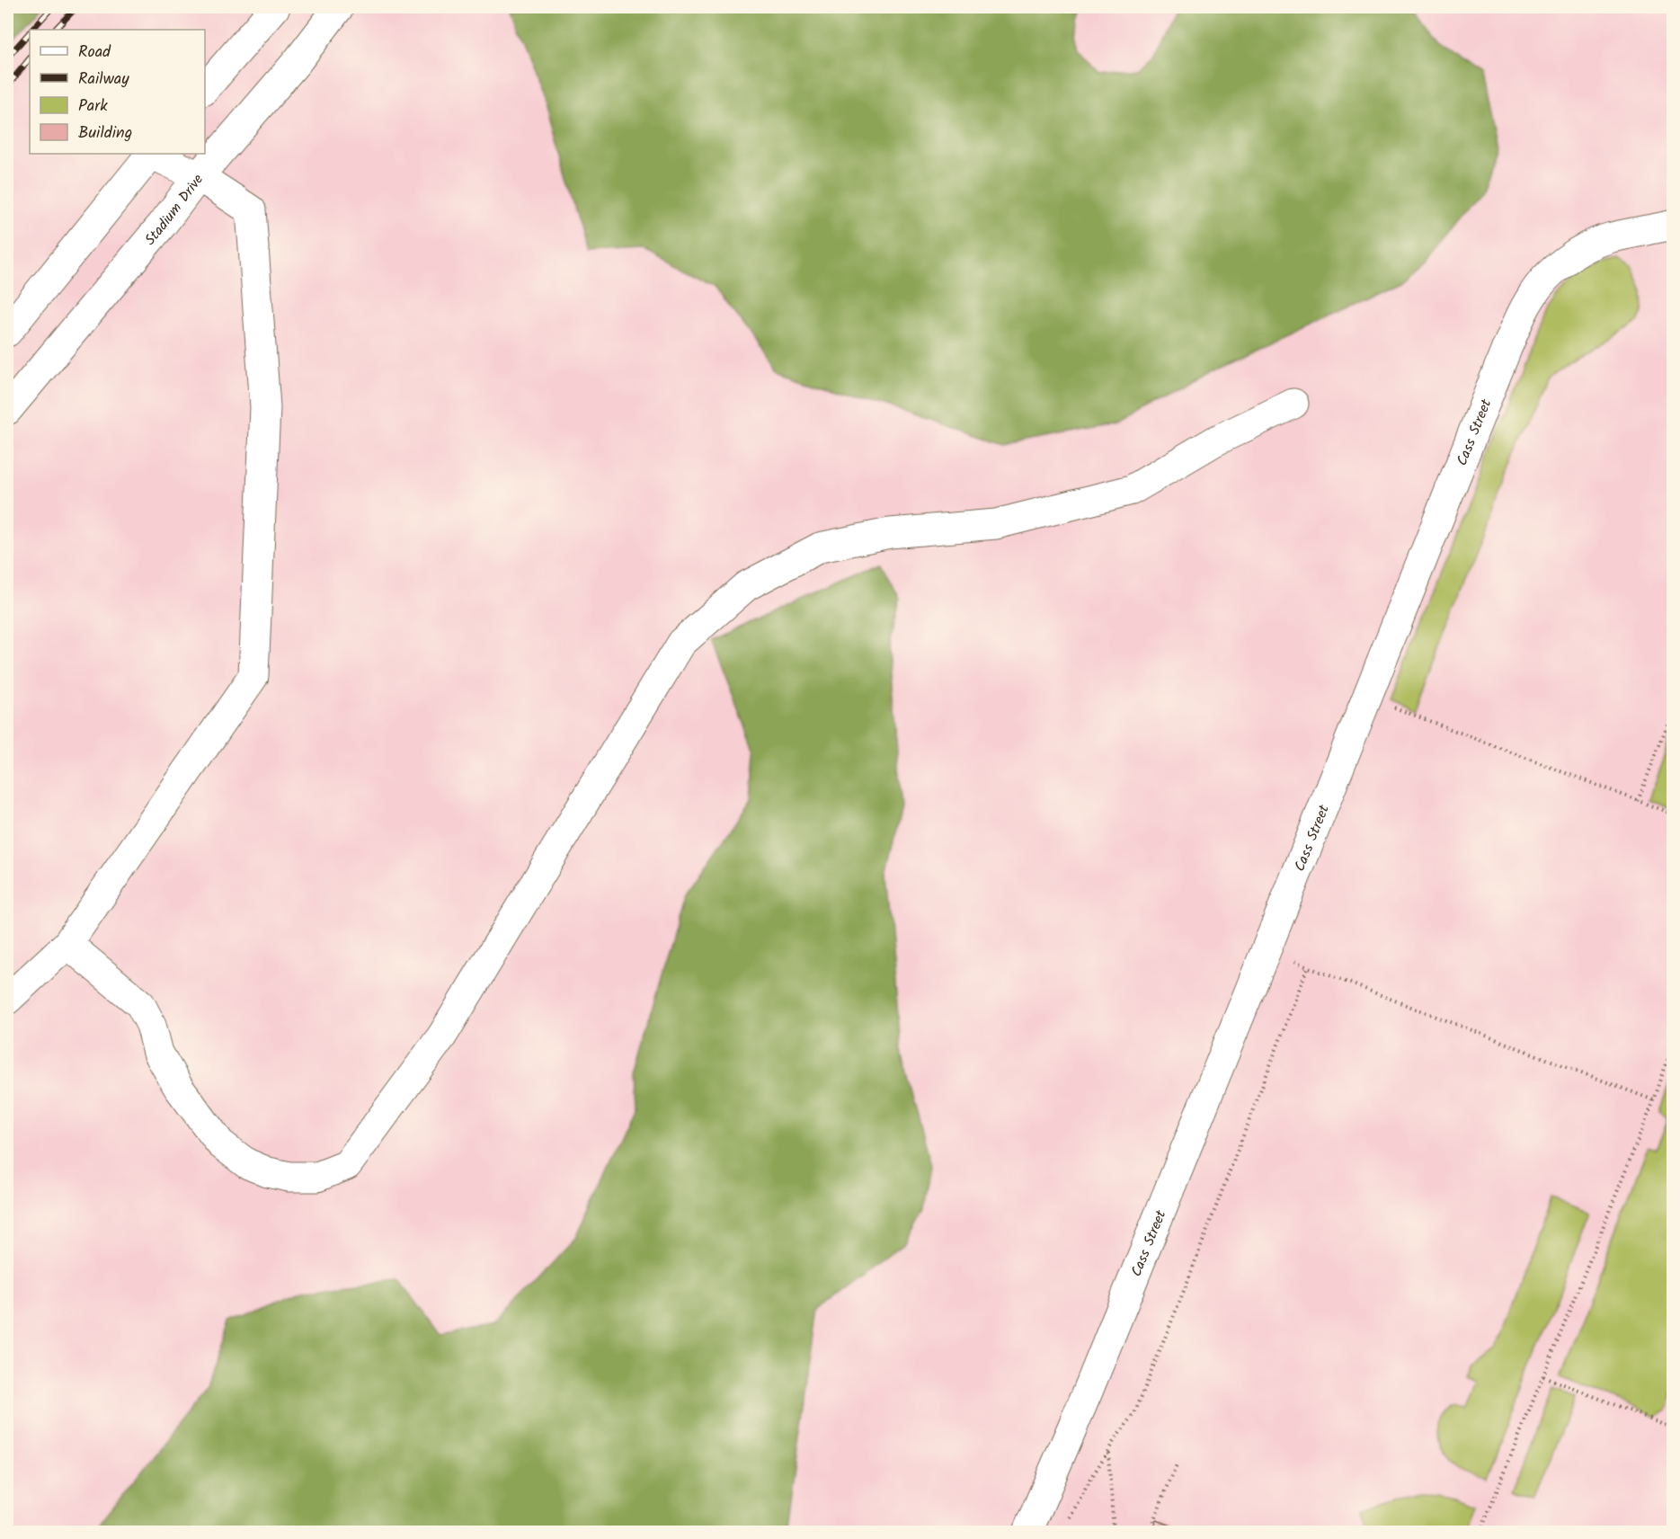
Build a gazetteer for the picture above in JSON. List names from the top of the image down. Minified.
{"streets":{"street":["Stadium Drive","Cass Street"]},"legend":["Road","Railway","Park","Building"]}
